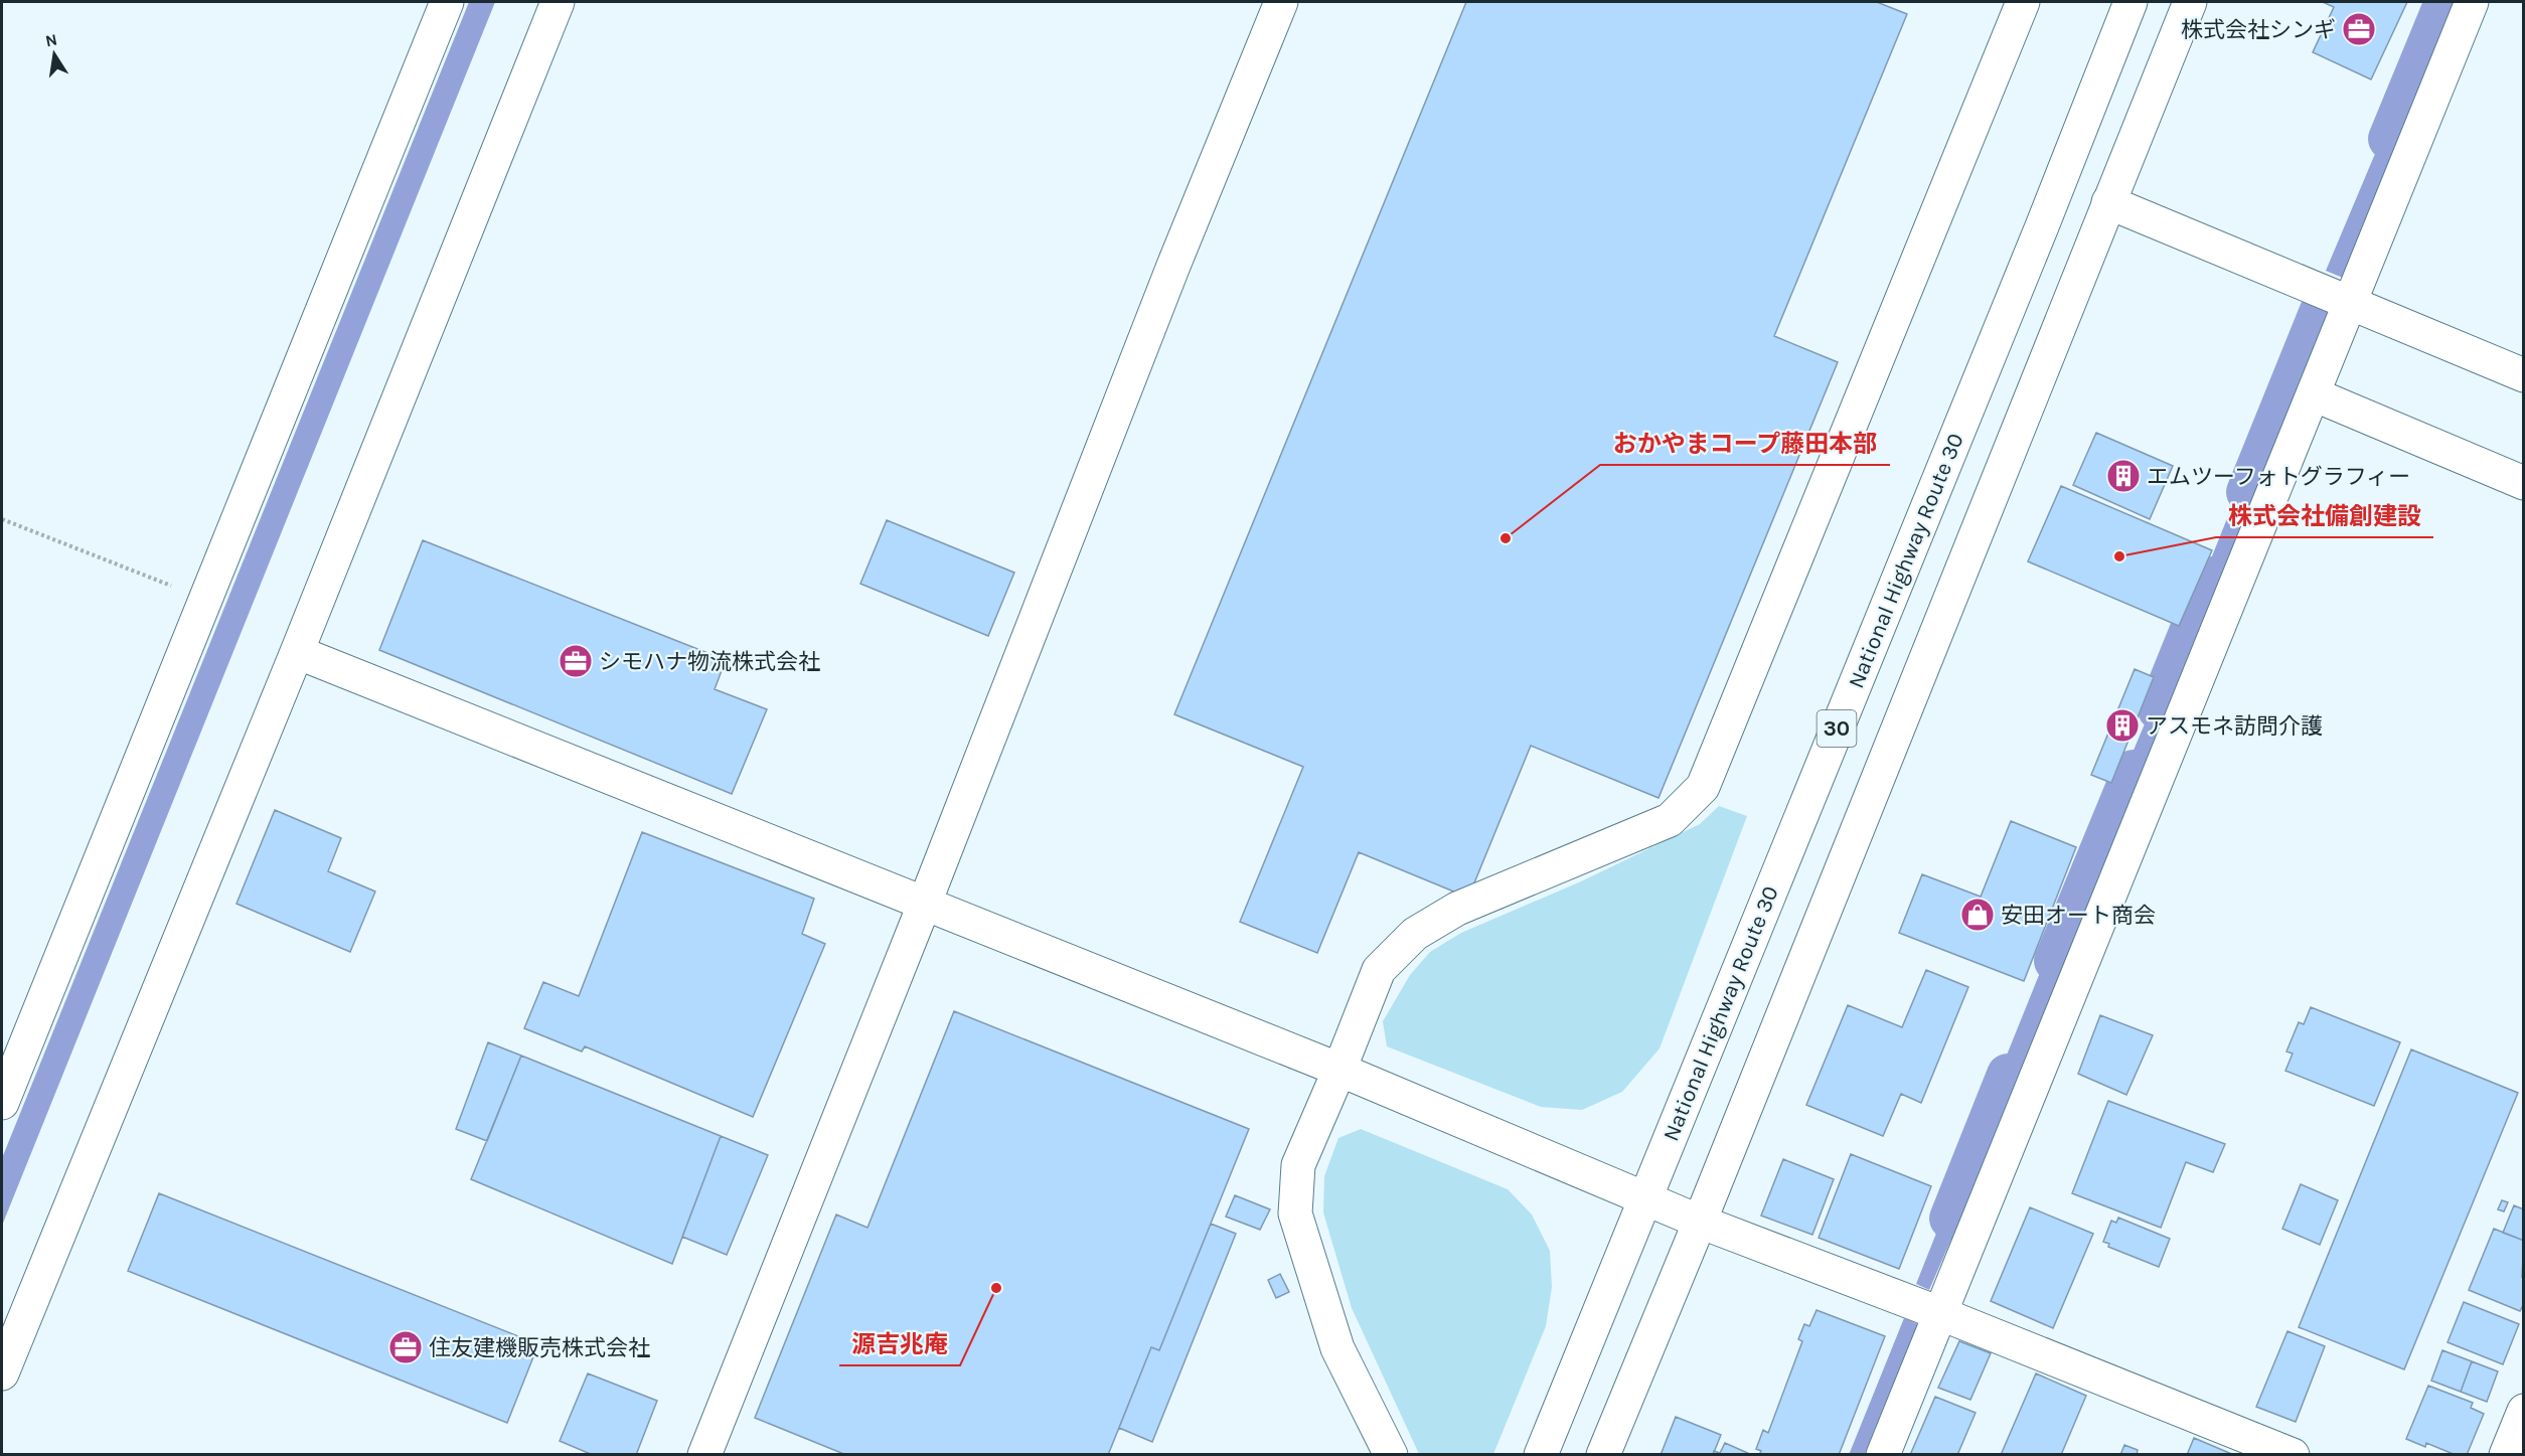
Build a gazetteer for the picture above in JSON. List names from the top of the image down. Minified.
{"streets":{"main road":["National Highway Route 30","30"]},"places":{"office":["株式会社シンギ","シモハナ物流株式会社","住友建機販売株式会社"],"building":["エムツーフォトグラフィー","アスモネ訪問介護"],"other":["おかやまコープ藤田本部","株式会社備創建設","源吉兆庵"],"shop":["安田オート商会"]},"north":"top"}
